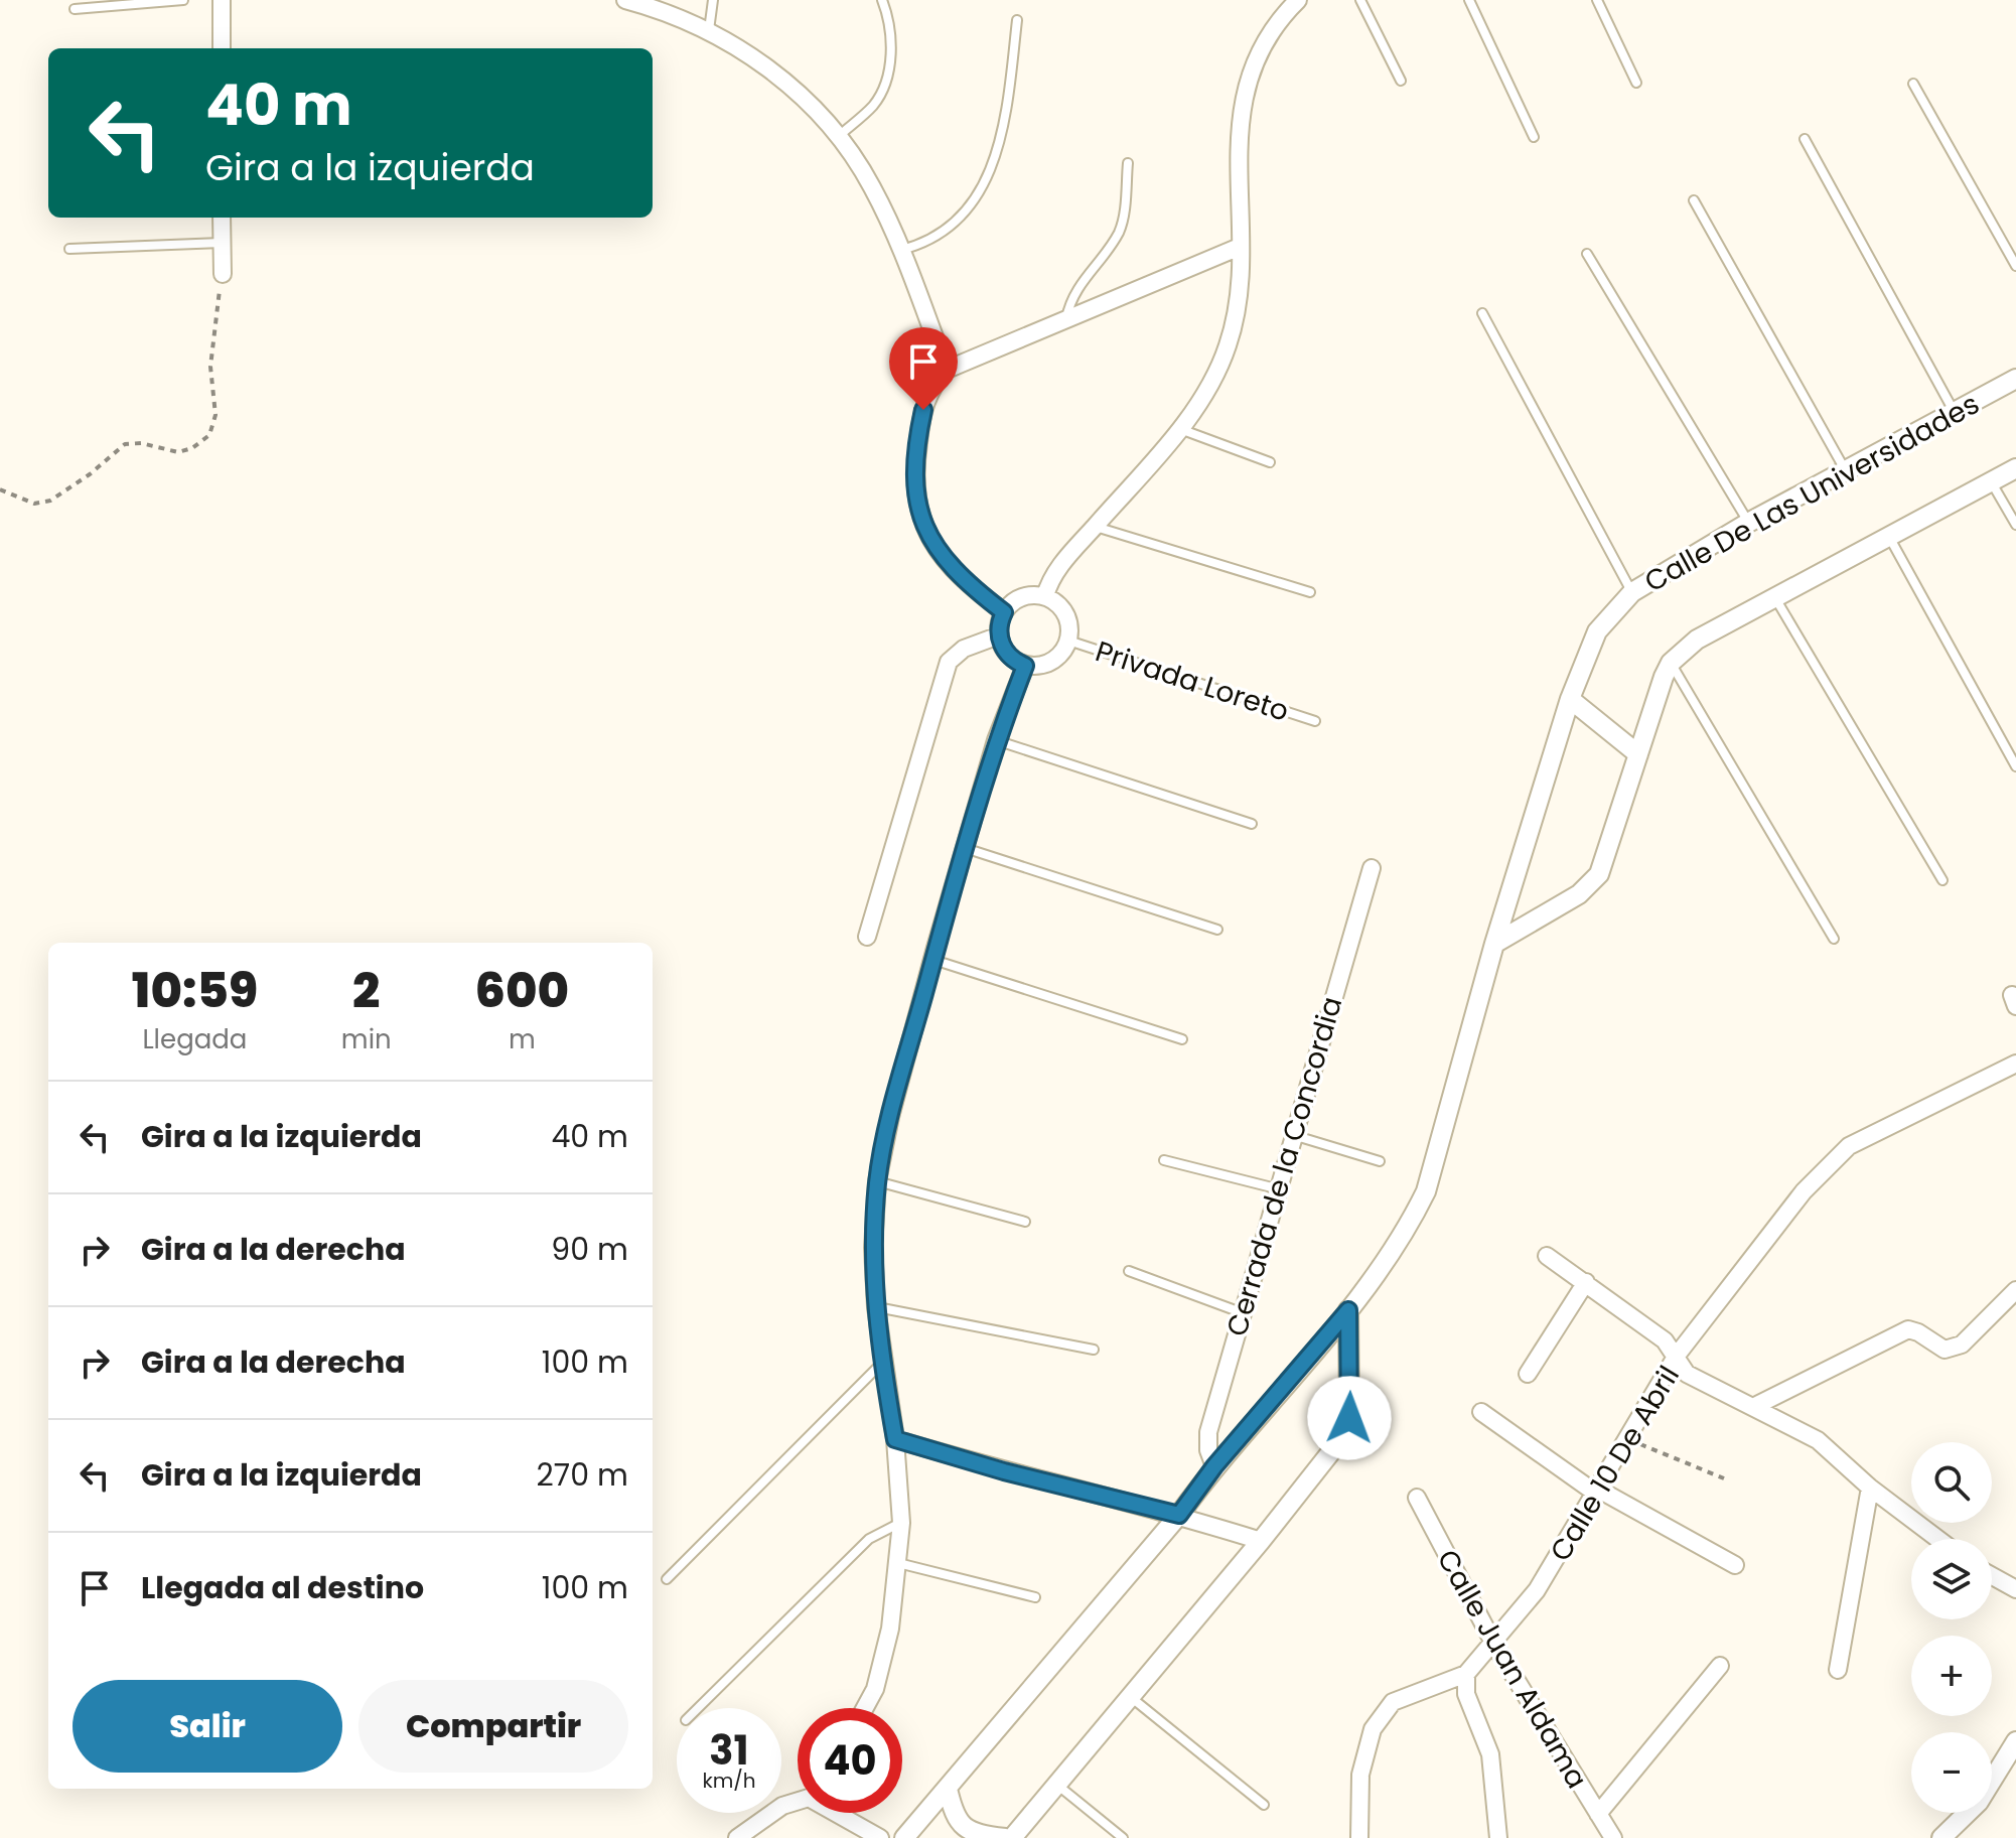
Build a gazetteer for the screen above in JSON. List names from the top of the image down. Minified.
{"streets":{"street":["Calle De Las Universidades","Cerrada de la Concordia","Calle 10 De Abril","Calle Juan Aldama"],"lane":["Privada Loreto"]},"crossings":[["Calle De Las Universidades","Cerrada de la Concordia"],["Calle 10 De Abril","Calle Juan Aldama"]],"page":{"turn":["40 m","Gira a la izquierda"],"eta":["10:59","Llegada","2","min","600","m"],"list":[{"name":"Gira a la izquierda","value":"40 m"},{"name":"Gira a la derecha","value":"90 m"},{"name":"Gira a la derecha","value":"100 m"},{"name":"Gira a la izquierda","value":"270 m"},{"name":"Llegada al destino","value":"100 m"}],"map_buttons":["+","−"],"buttons":["Salir","Compartir"],"speed":"31 km/h","limit":"40"}}
